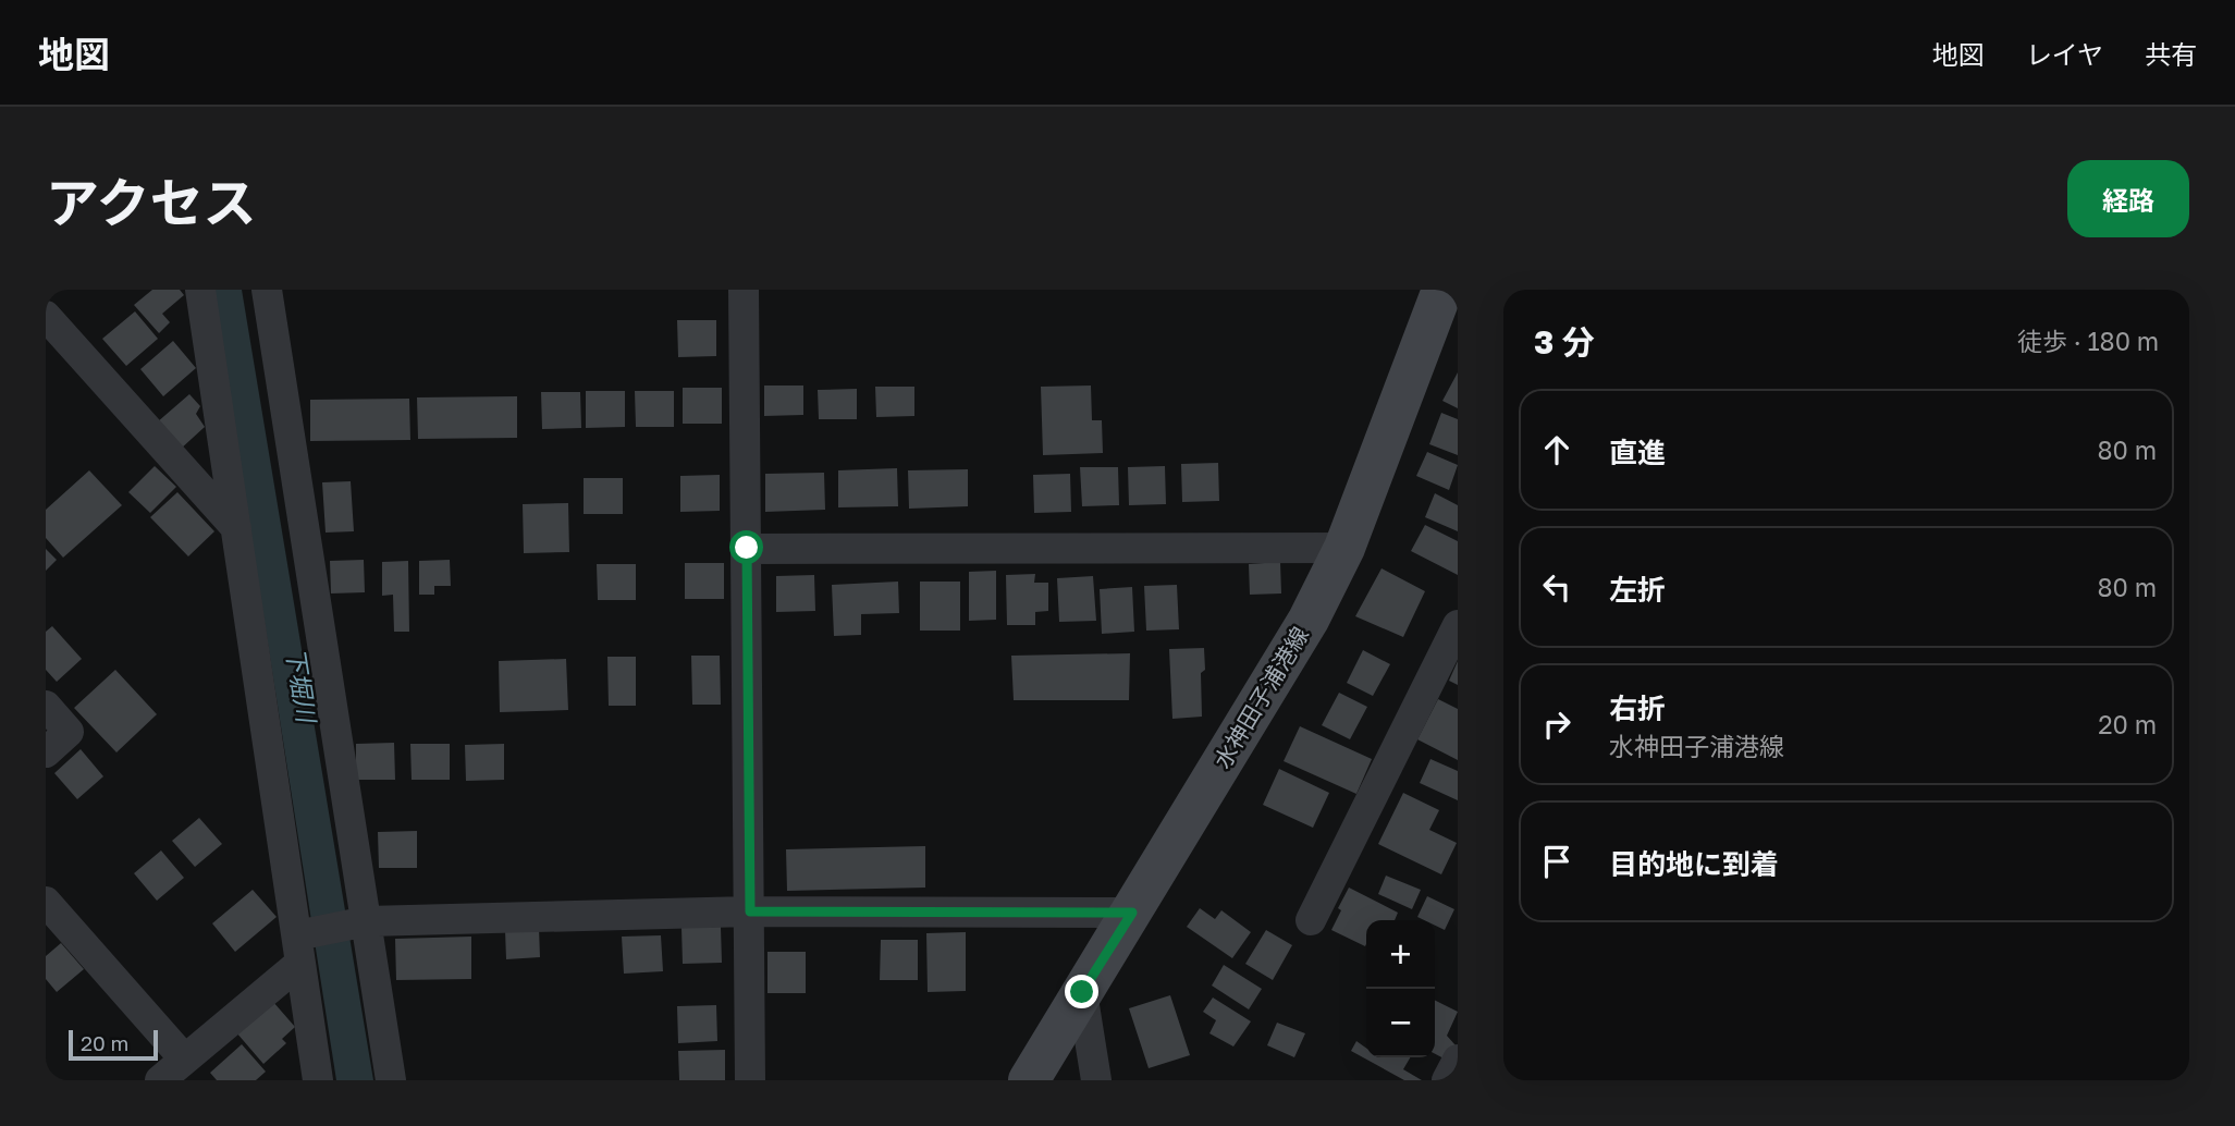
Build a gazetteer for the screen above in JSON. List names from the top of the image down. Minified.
{"streets":{"main road":["水神田子浦港線"]},"water":["下堀川"],"scale_bar":"20 m","page":{"header":"地図","nav":["地図","レイヤ","共有"],"title":"アクセス","buttons":"経路","heading":["3 分","徒歩 · 180 m"],"list":[["直進","80 m"],["左折","80 m"],["右折","水神田子浦港線","20 m"],"目的地に到着"],"map_buttons":["+","−"],"scale":"20 m"}}
